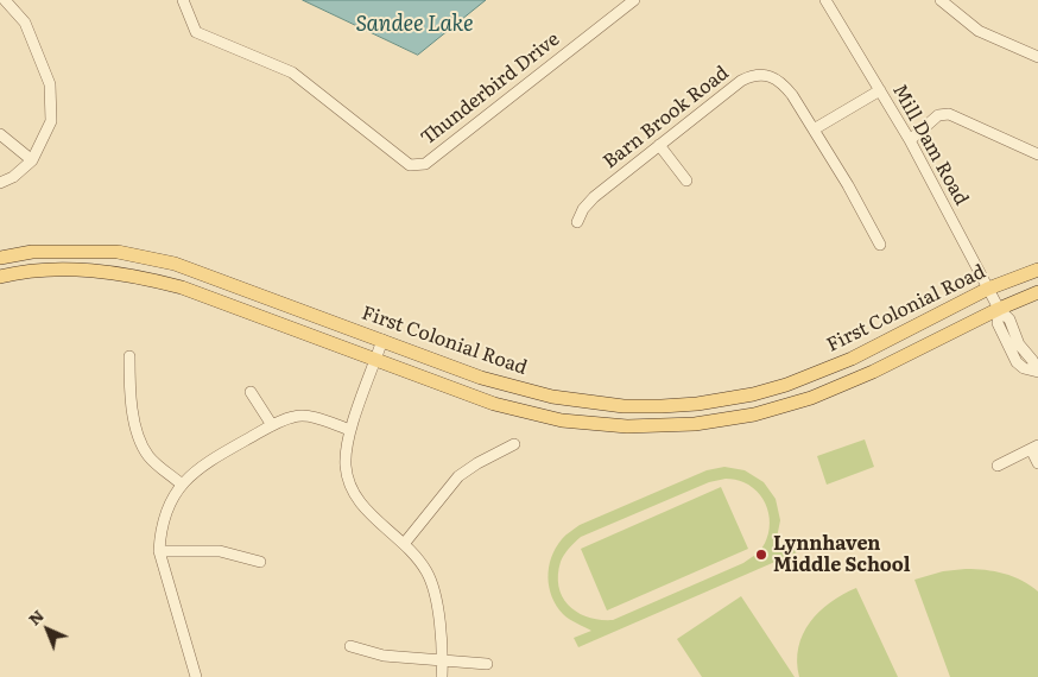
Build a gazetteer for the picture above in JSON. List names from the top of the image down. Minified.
{"streets":{"main road":["First Colonial Road"],"street":["Thunderbird Drive","Barn Brook Road","Mill Dam Road"]},"crossings":[["Mill Dam Road","First Colonial Road"]],"water":["Sandee Lake"],"places":["Lynnhaven Middle School"],"north":"top left"}
